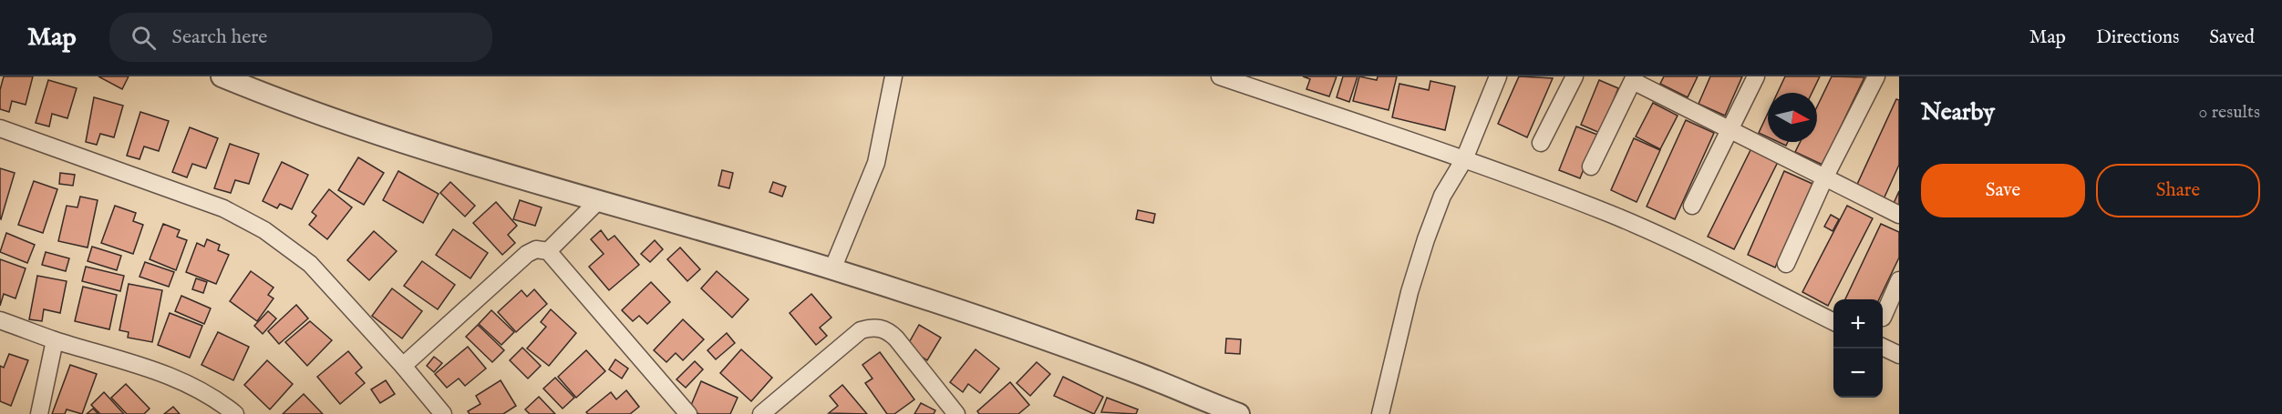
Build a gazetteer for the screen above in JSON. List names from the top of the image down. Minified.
{"north":"right","page":{"header":"Map","search":"Search here","nav":["Map","Directions","Saved"],"heading":["Nearby","0 results"],"buttons":["Save","Share"],"map_buttons":["+","−"]}}
